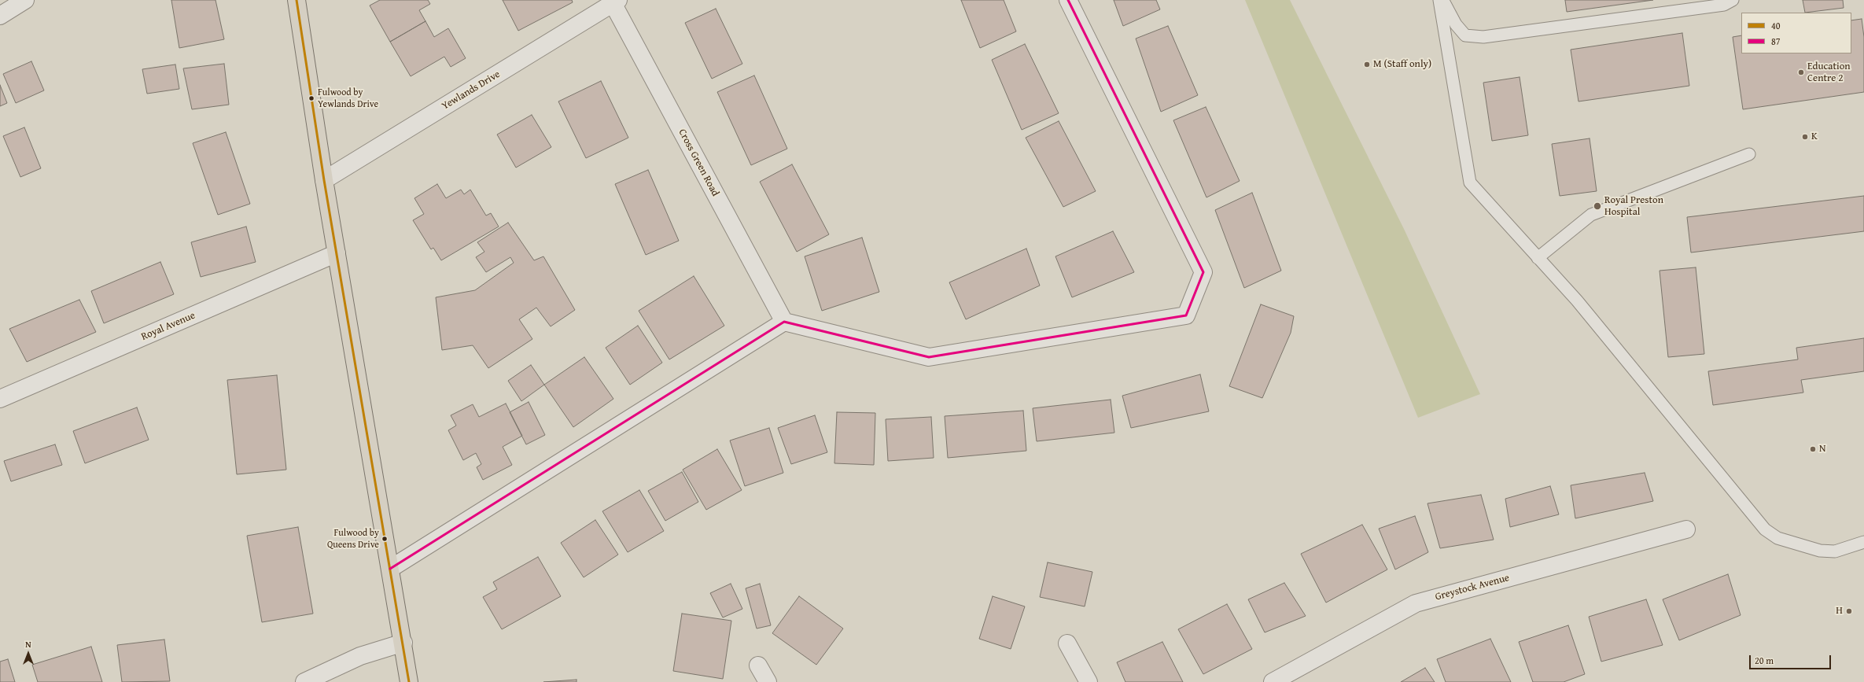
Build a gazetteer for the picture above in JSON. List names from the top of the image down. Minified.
{"streets":{"street":["Yewlands Drive","Cross Green Road","Royal Avenue","Greystock Avenue"]},"crossings":[["Yewlands Drive","Cross Green Road"]],"places":["M (Staff only)","Education Centre 2","Fulwood by Yewlands Drive","K","Royal Preston Hospital","N","Fulwood by Queens Drive","H"],"lines":["transit line 40","transit line 87"],"legend":["40","87"],"scale_bar":"20 m","north":"top"}
